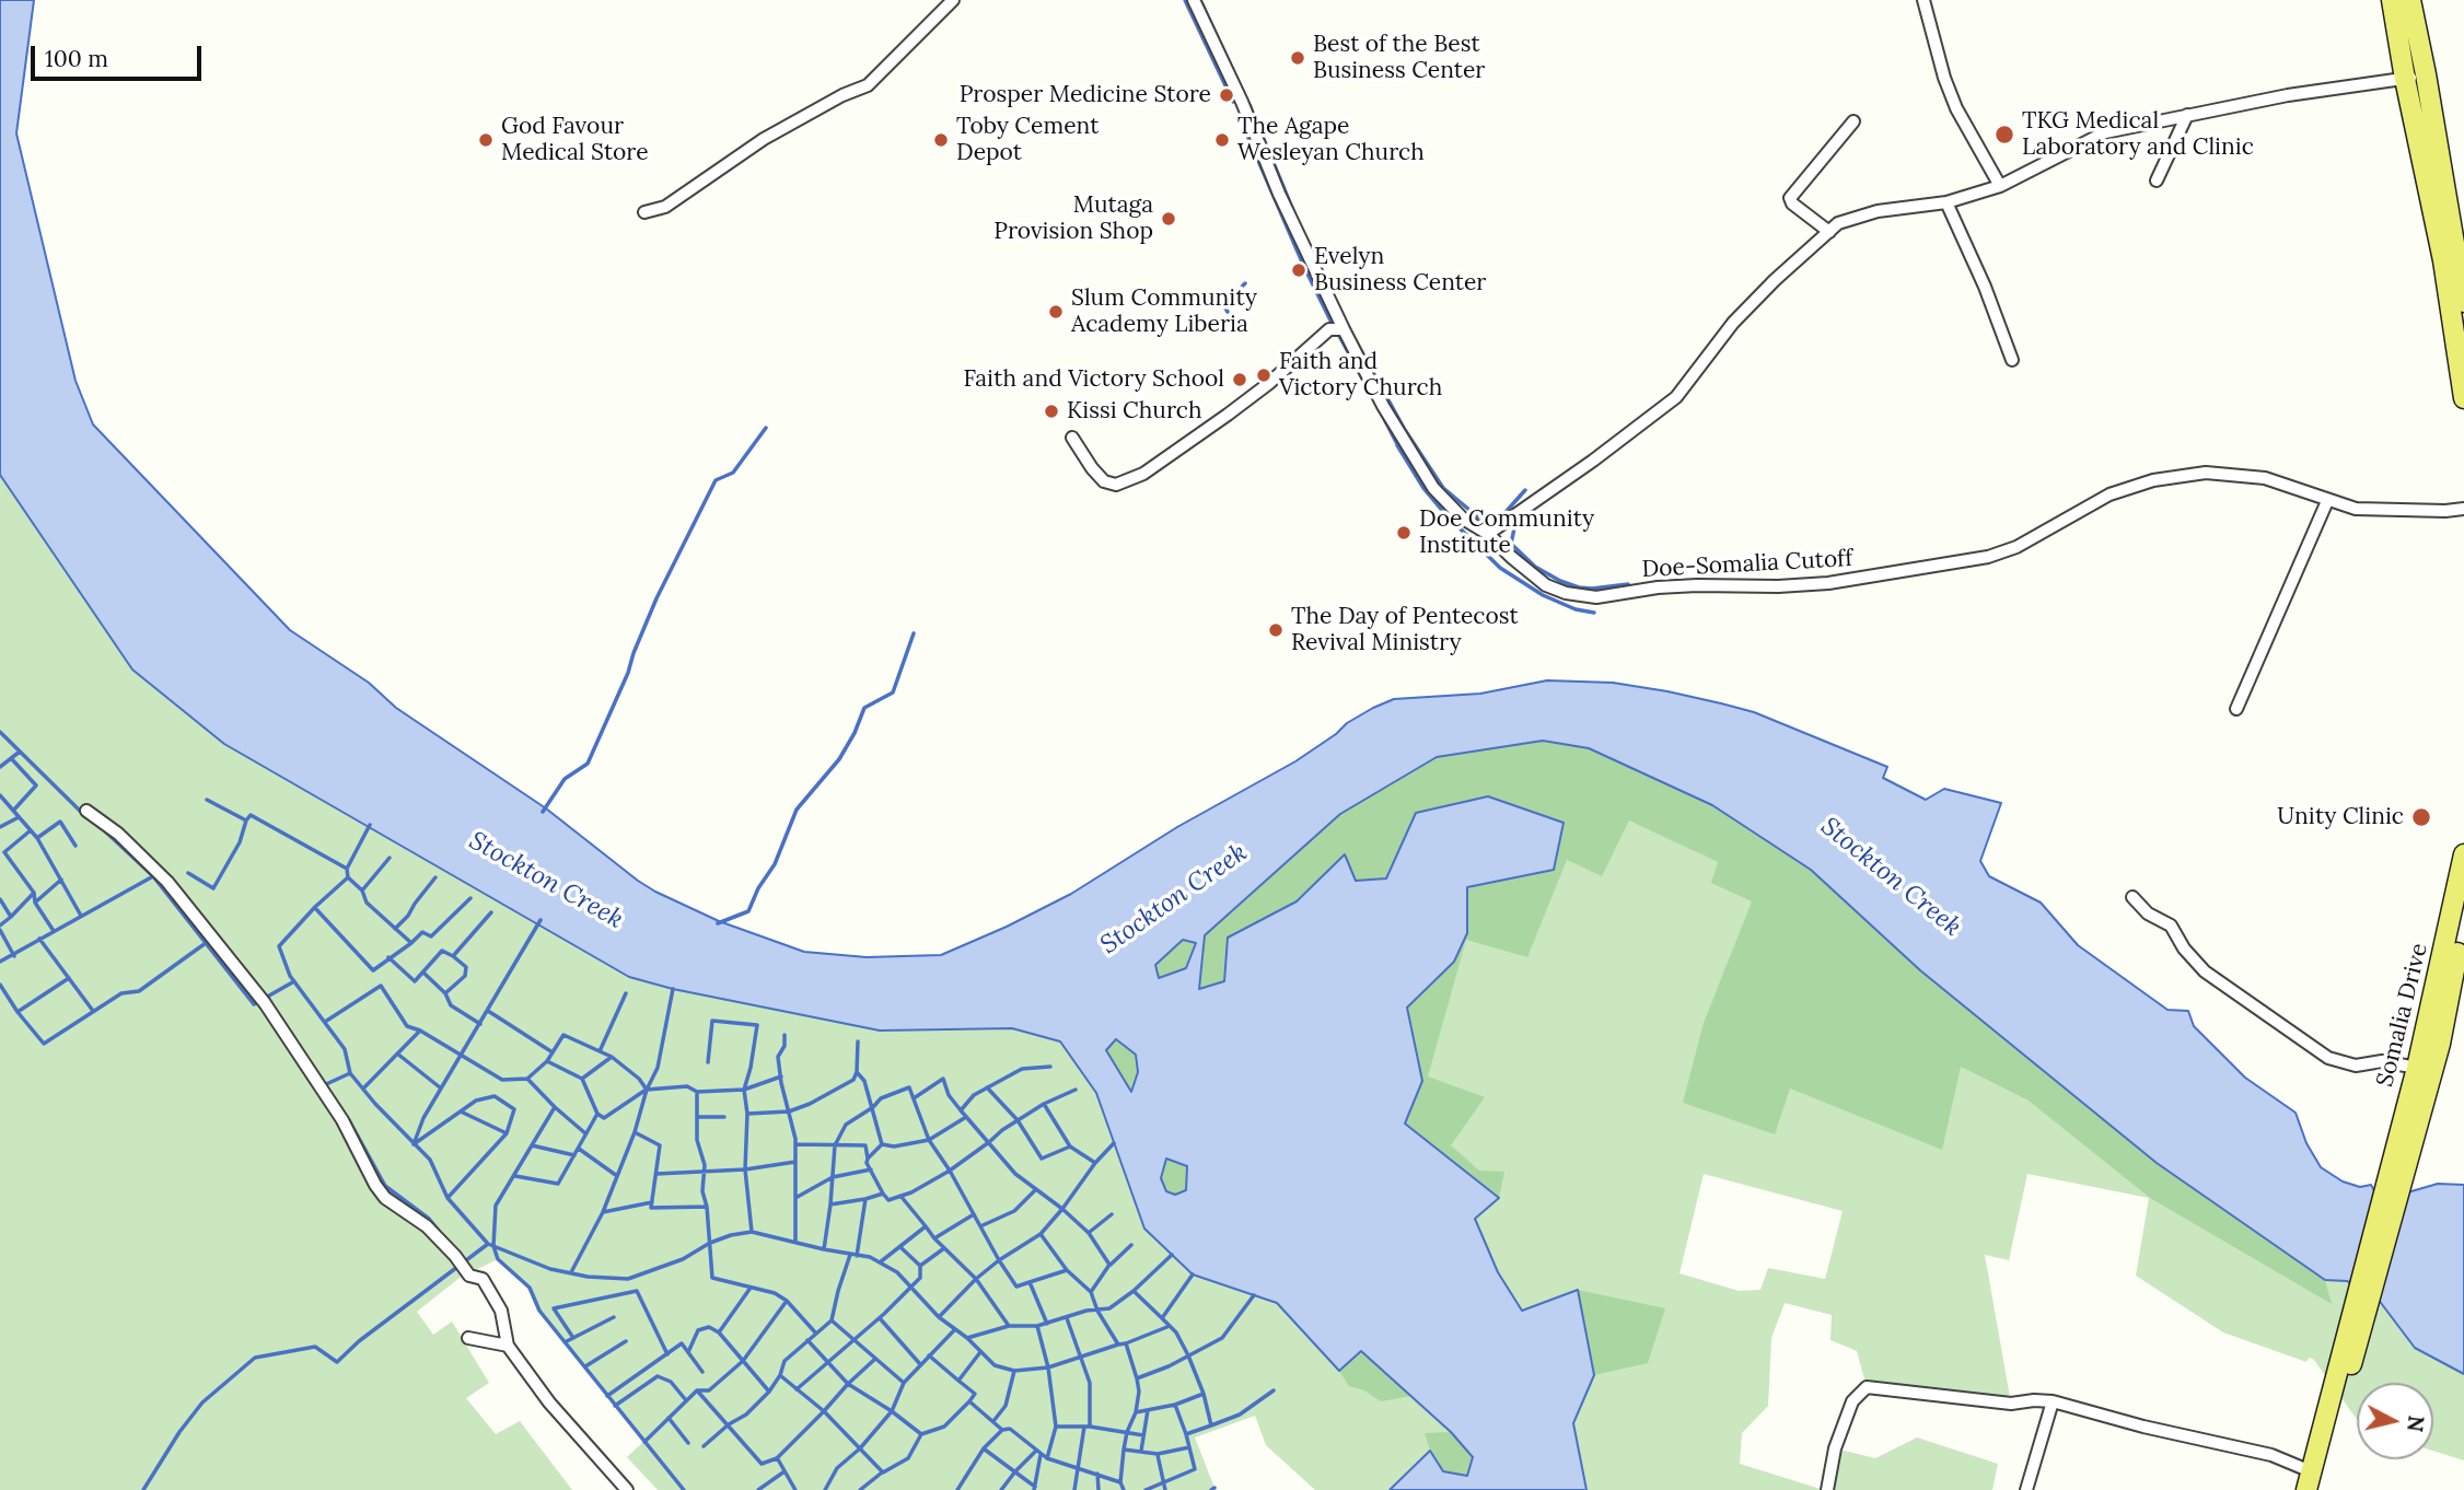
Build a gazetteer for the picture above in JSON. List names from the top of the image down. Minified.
{"streets":{"main road":["Somalia Drive"],"street":["Doe-Somalia Cutoff"]},"water":["Stockton Creek"],"places":["Best of the Best Business Center","Prosper Medicine Store","TKG Medical Laboratory and Clinic","God Favour Medical Store","Toby Cement Depot","The Agape Wesleyan Church","Mutaga Provision Shop","Evelyn Business Center","Slum Community Academy Liberia","Faith and Victory Church","Faith and Victory School","Kissi Church","Doe Community Institute","The Day of Pentecost Revival Ministry","Unity Clinic"],"scale_bar":"100 m","north":"right"}
